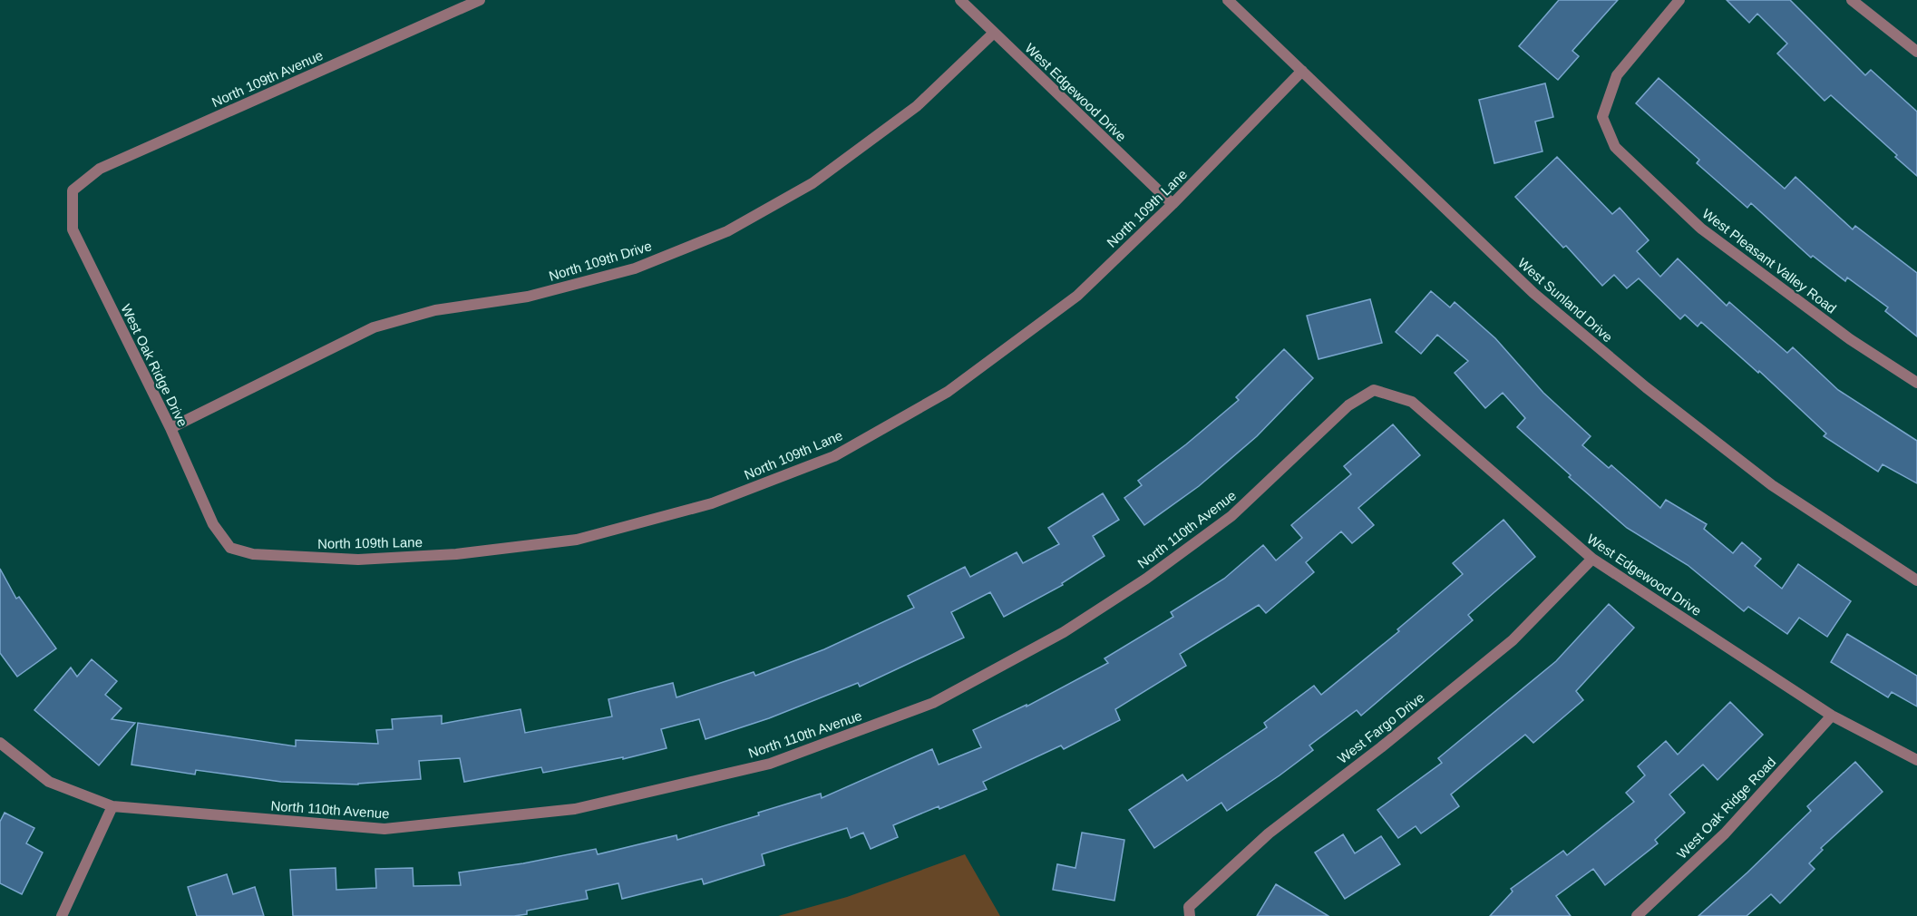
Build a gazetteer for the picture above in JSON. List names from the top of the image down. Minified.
{"streets":{"street":["North 109th Avenue","West Edgewood Drive","North 109th Lane","North 109th Drive","West Pleasant Valley Road","West Sunland Drive","West Oak Ridge Drive","North 110th Avenue","West Fargo Drive","West Oak Ridge Road"]},"crossings":[["North 109th Avenue","West Oak Ridge Drive"],["West Edgewood Drive","North 109th Lane"],["West Edgewood Drive","North 109th Drive"],["West Edgewood Drive","North 110th Avenue"],["West Edgewood Drive","West Fargo Drive"],["West Edgewood Drive","West Oak Ridge Road"],["North 109th Lane","West Sunland Drive"],["North 109th Lane","West Oak Ridge Drive"],["North 109th Drive","West Oak Ridge Drive"]]}
